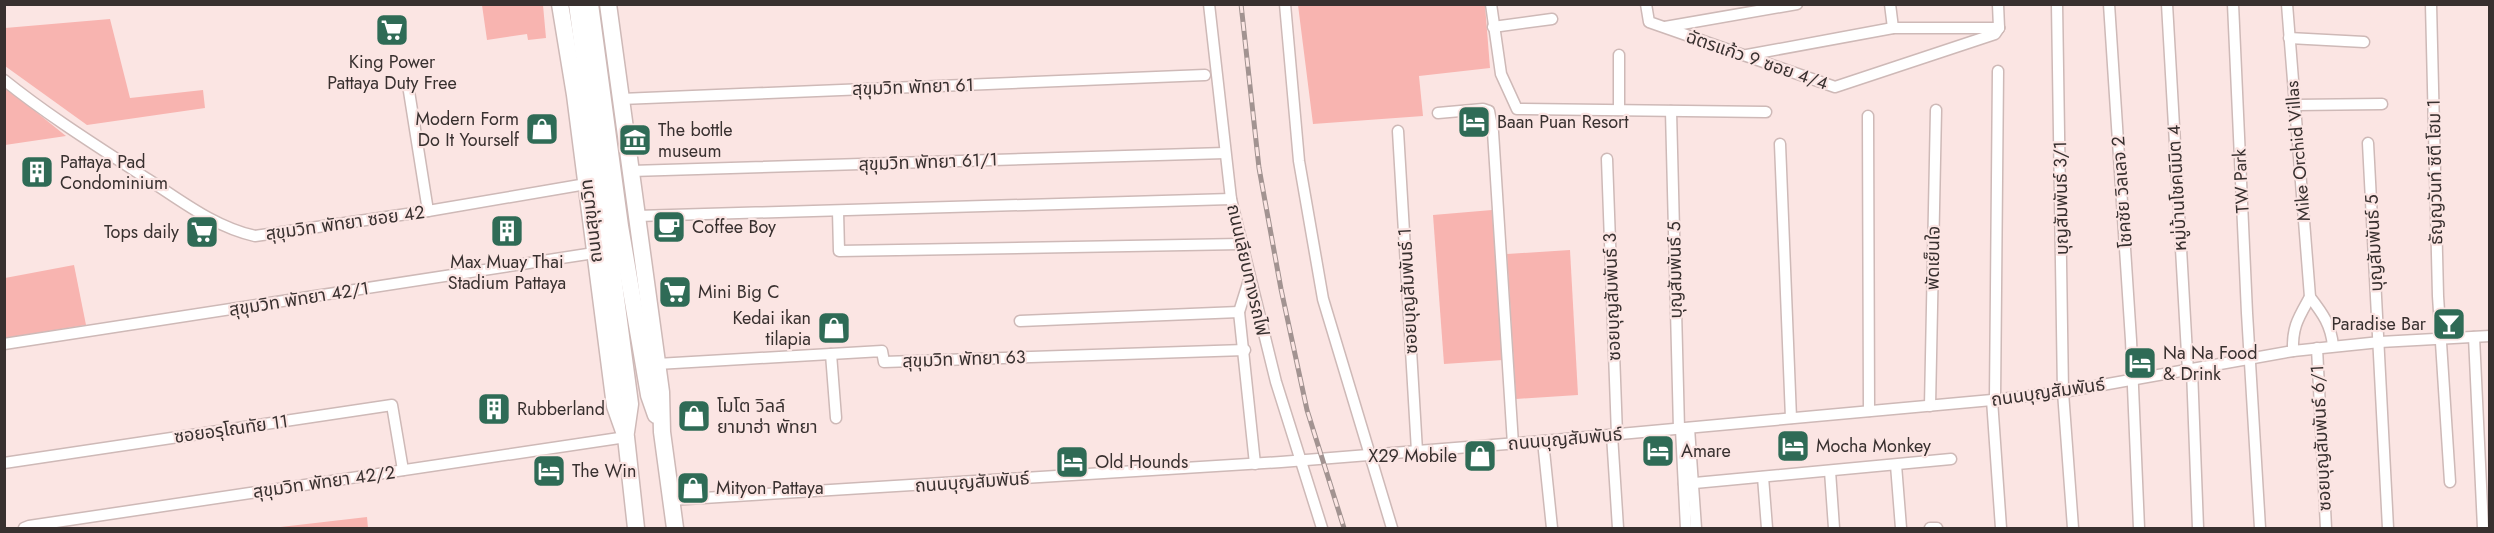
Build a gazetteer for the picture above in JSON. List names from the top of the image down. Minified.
{"streets":{"highway":["ถนนสุขุมวิท"],"street":["ฉัตรแก้ว 9 ซอย 4/4","สุขุมวิท พัทยา 61","Mike Orchid Villas","สุขุมวิท พัทยา 61/1","ธัญญวันท์ ซิตี โฮม 1","TW Park","หมู่บ้านโชคนิมิต 4","โชคชัย วิลเลจ 2","บุญสัมพันธ์ 3/1","สุขุมวิท พัทยา ซอย 42","บุญสัมพันธ์ 5","พัดเย็นใจ","ถนนเลียบทางรถไฟ","ซอยบุญสัมพันธ์ 1","ซอยบุญสัมพันธ์ 3","สุขุมวิท พัทยา 42/1","สุขุมวิท พัทยา 63","ถนนบุญสัมพันธ์","ซอยอรุโณทัย 11","ซอยบุญสัมพันธ์ 6/1","สุขุมวิท พัทยา 42/2"]},"crossings":[["สุขุมวิท พัทยา 61","ถนนสุขุมวิท"],["สุขุมวิท พัทยา 61/1","ถนนสุขุมวิท"],["สุขุมวิท พัทยา 61/1","ถนนเลียบทางรถไฟ"],["ธัญญวันท์ ซิตี โฮม 1","ถนนบุญสัมพันธ์"],["TW Park","ถนนบุญสัมพันธ์"],["หมู่บ้านโชคนิมิต 4","ถนนบุญสัมพันธ์"],["โชคชัย วิลเลจ 2","ถนนบุญสัมพันธ์"],["บุญสัมพันธ์ 3/1","ถนนบุญสัมพันธ์"],["ถนนสุขุมวิท","สุขุมวิท พัทยา ซอย 42"],["ถนนสุขุมวิท","สุขุมวิท พัทยา 42/1"],["ถนนสุขุมวิท","สุขุมวิท พัทยา 63"],["ถนนสุขุมวิท","ถนนบุญสัมพันธ์"],["ถนนสุขุมวิท","สุขุมวิท พัทยา 42/2"],["บุญสัมพันธ์ 5","ถนนบุญสัมพันธ์"],["พัดเย็นใจ","ถนนบุญสัมพันธ์"],["ถนนเลียบทางรถไฟ","ถนนบุญสัมพันธ์"],["ซอยบุญสัมพันธ์ 1","ถนนบุญสัมพันธ์"],["ซอยบุญสัมพันธ์ 3","ถนนบุญสัมพันธ์"],["ถนนบุญสัมพันธ์","ซอยบุญสัมพันธ์ 6/1"],["ซอยอรุโณทัย 11","สุขุมวิท พัทยา 42/2"]],"places":{"supermarket":["King Power Pattaya Duty Free","Tops daily","Mini Big C"],"hotel":["Baan Puan Resort","Na Na Food & Drink","Mocha Monkey","Amare","Old Hounds","The Win"],"shop":["Modern Form Do It Yourself","Kedai ikan tilapia","โมโต วิลล์ ยามาฮ่า พัทยา","X29 Mobile","Mityon Pattaya"],"museum":["The bottle museum"],"building":["Pattaya Pad Condominium","Max Muay Thai Stadium Pattaya","Rubberland"],"cafe":["Coffee Boy"],"bar":["Paradise Bar"]}}
